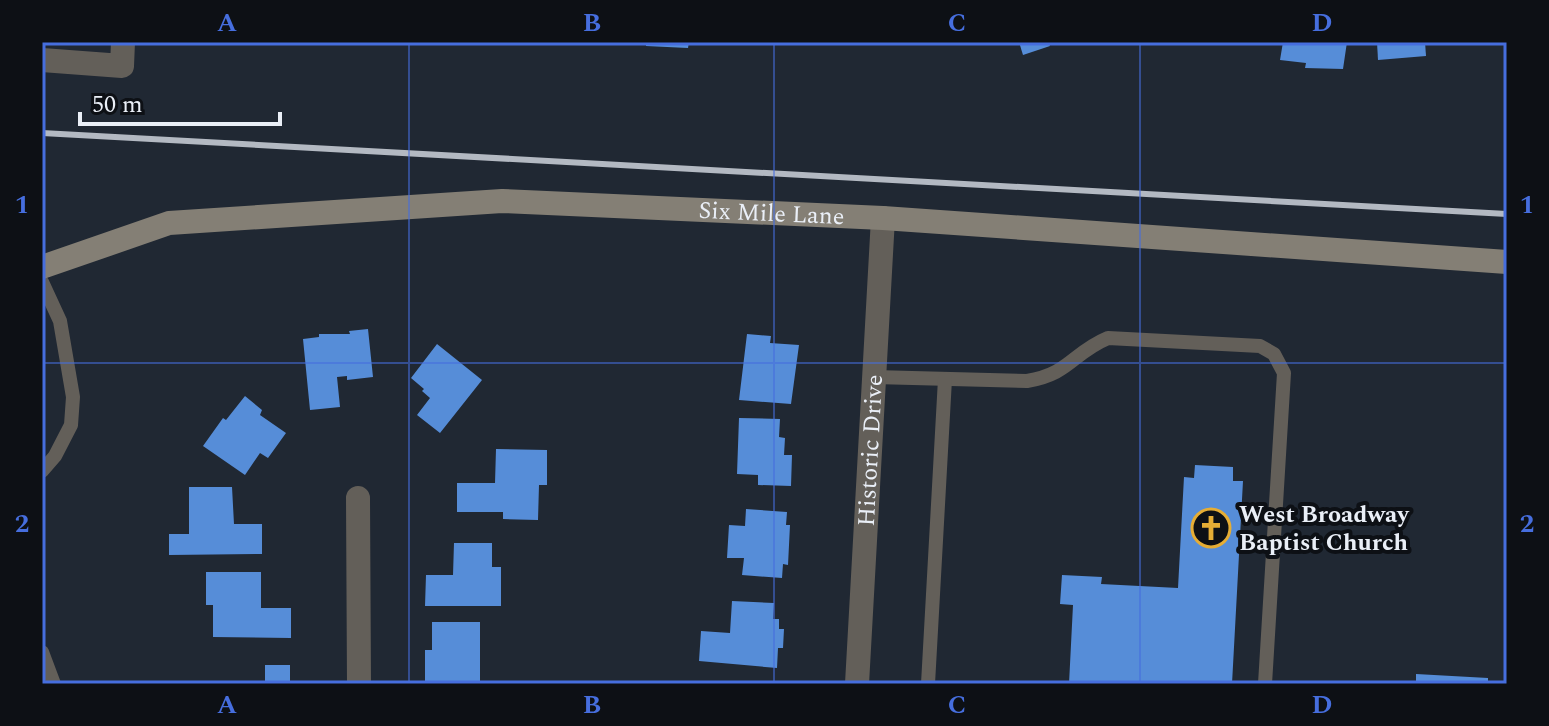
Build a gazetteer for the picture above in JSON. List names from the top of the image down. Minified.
{"streets":{"street":["Six Mile Lane","Historic Drive"]},"crossings":[["Six Mile Lane","Historic Drive"]],"places":{"church":["West Broadway Baptist Church"]},"scale_bar":"50 m","grid":{"columns":["A","B","C","D"],"rows":["1","2"]}}
